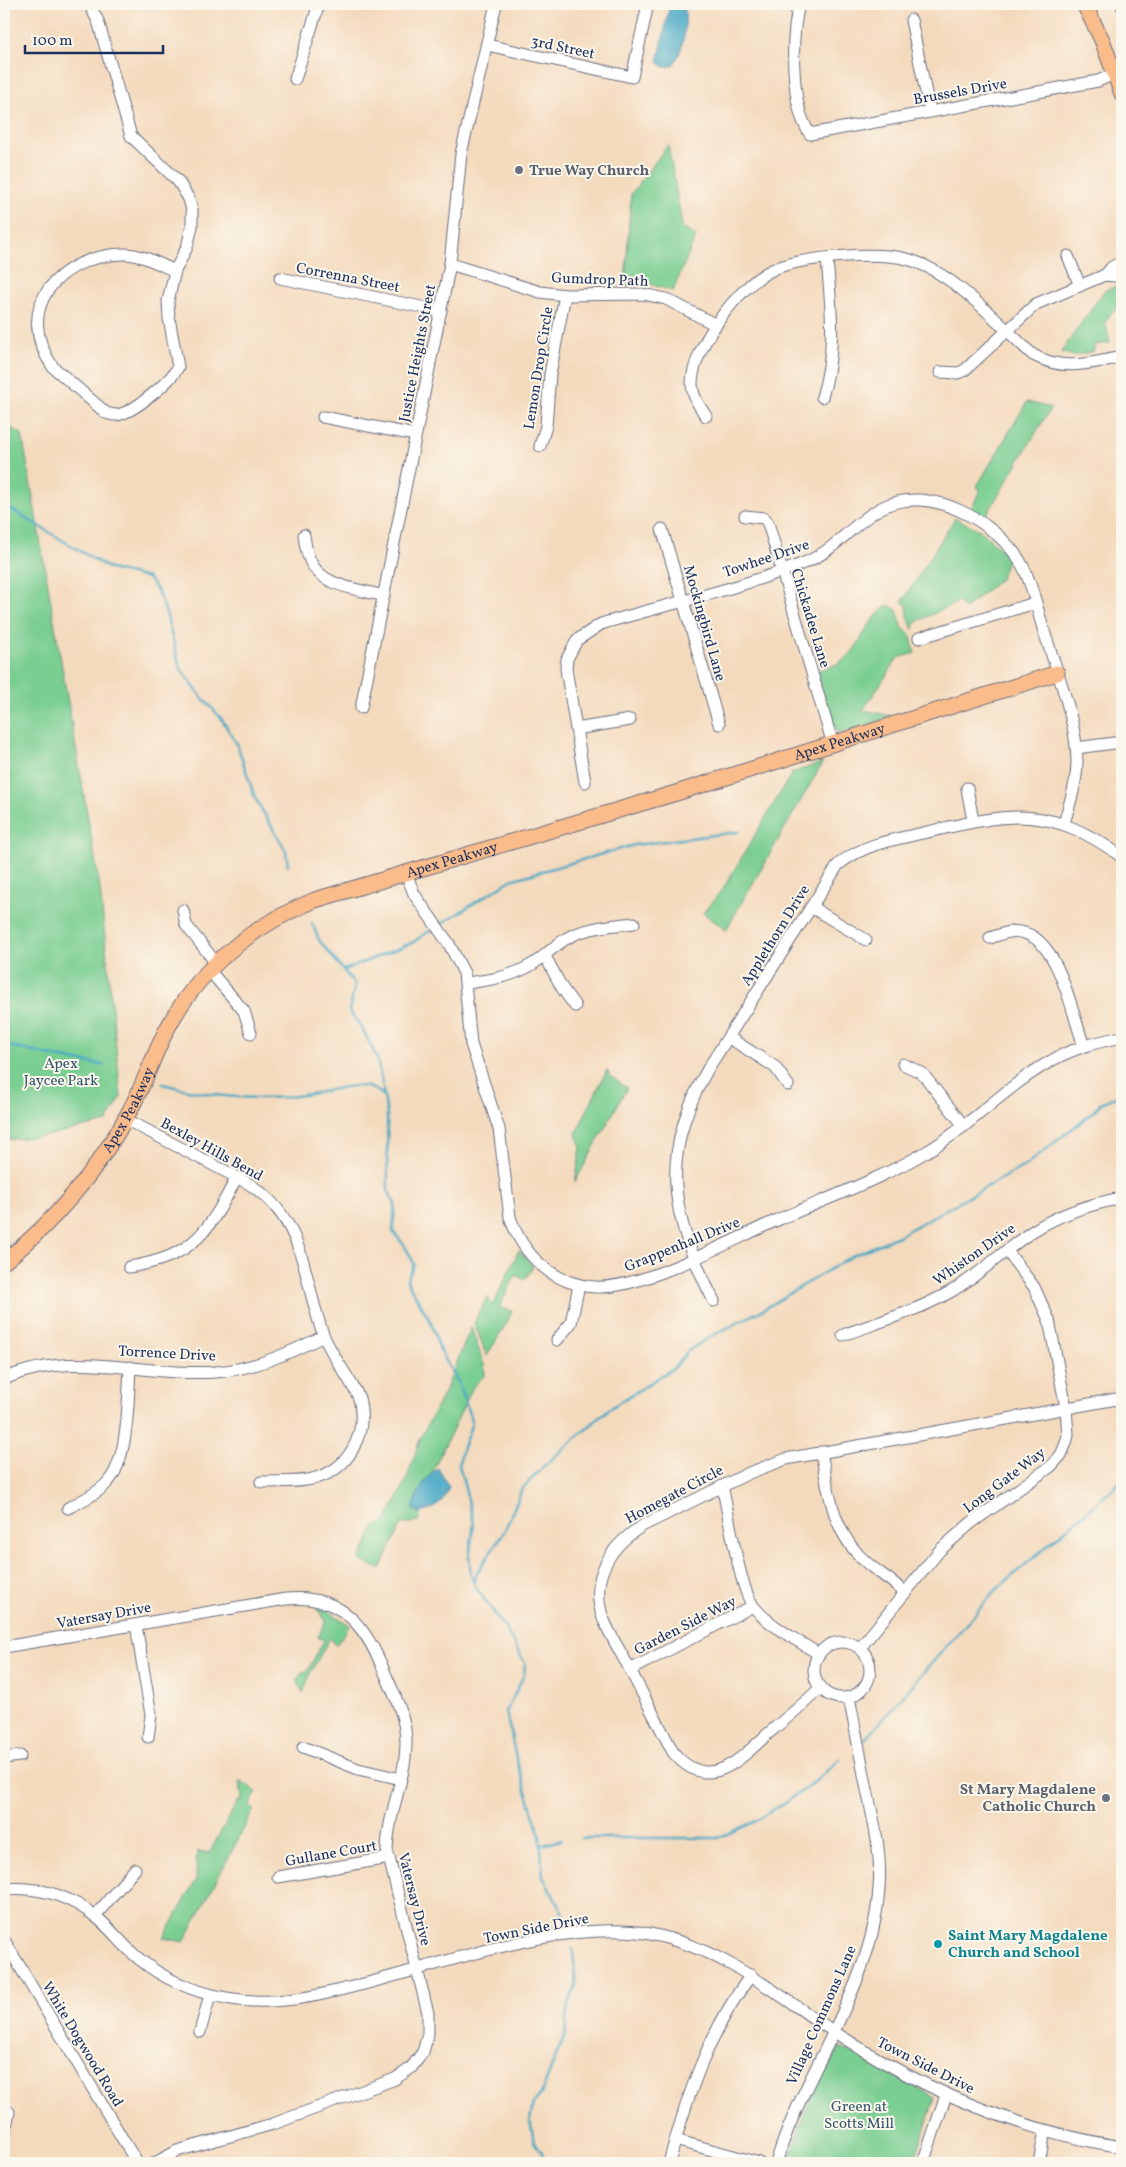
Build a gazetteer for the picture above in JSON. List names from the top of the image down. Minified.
{"streets":{"main road":["Apex Peakway"],"street":["3rd Street","Brussels Drive","Correnna Street","Gumdrop Path","Justice Heights Street","Lemon Drop Circle","Towhee Drive","Chickadee Lane","Mockingbird Lane","Applethorn Drive","Bexley Hills Bend","Grappenhall Drive","Whiston Drive","Torrence Drive","Long Gate Way","Homegate Circle","Vatersay Drive","Garden Side Way","Gullane Court","Town Side Drive","Village Commons Lane","White Dogwood Road"]},"crossings":[["3rd Street","Justice Heights Street"],["Correnna Street","Justice Heights Street"],["Gumdrop Path","Justice Heights Street"],["Gumdrop Path","Lemon Drop Circle"],["Towhee Drive","Chickadee Lane"],["Towhee Drive","Mockingbird Lane"],["Towhee Drive","Apex Peakway"],["Towhee Drive","Applethorn Drive"],["Chickadee Lane","Apex Peakway"],["Apex Peakway","Bexley Hills Bend"],["Apex Peakway","Grappenhall Drive"],["Applethorn Drive","Grappenhall Drive"],["Bexley Hills Bend","Torrence Drive"],["Whiston Drive","Long Gate Way"],["Long Gate Way","Homegate Circle"],["Long Gate Way","Village Commons Lane"],["Homegate Circle","Garden Side Way"],["Homegate Circle","Village Commons Lane"],["Vatersay Drive","Gullane Court"],["Vatersay Drive","Town Side Drive"],["Town Side Drive","Village Commons Lane"]],"parks":["Apex Jaycee Park","Green at Scotts Mill"],"places":["True Way Church","St Mary Magdalene Catholic Church","Saint Mary Magdalene Church and School"],"scale_bar":"100 m"}
